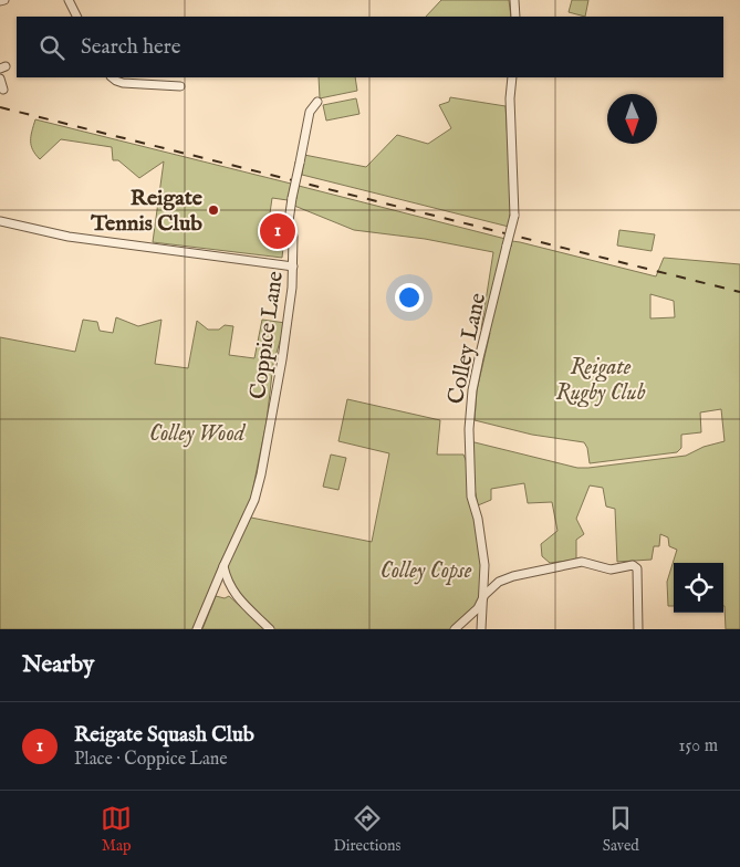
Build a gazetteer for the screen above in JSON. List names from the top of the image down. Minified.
{"streets":{"street":["Coppice Lane","Colley Lane"]},"parks":["Reigate Rugby Club","Colley Wood","Colley Copse"],"places":["Reigate Tennis Club"],"north":"bottom","page":{"search":"Search here","pins":"1","heading":"Nearby","list":[{"mark":"1","name":"Reigate Squash Club","note":"Place · Coppice Lane","value":"150 m"}],"nav":["Map","Directions","Saved"]}}
